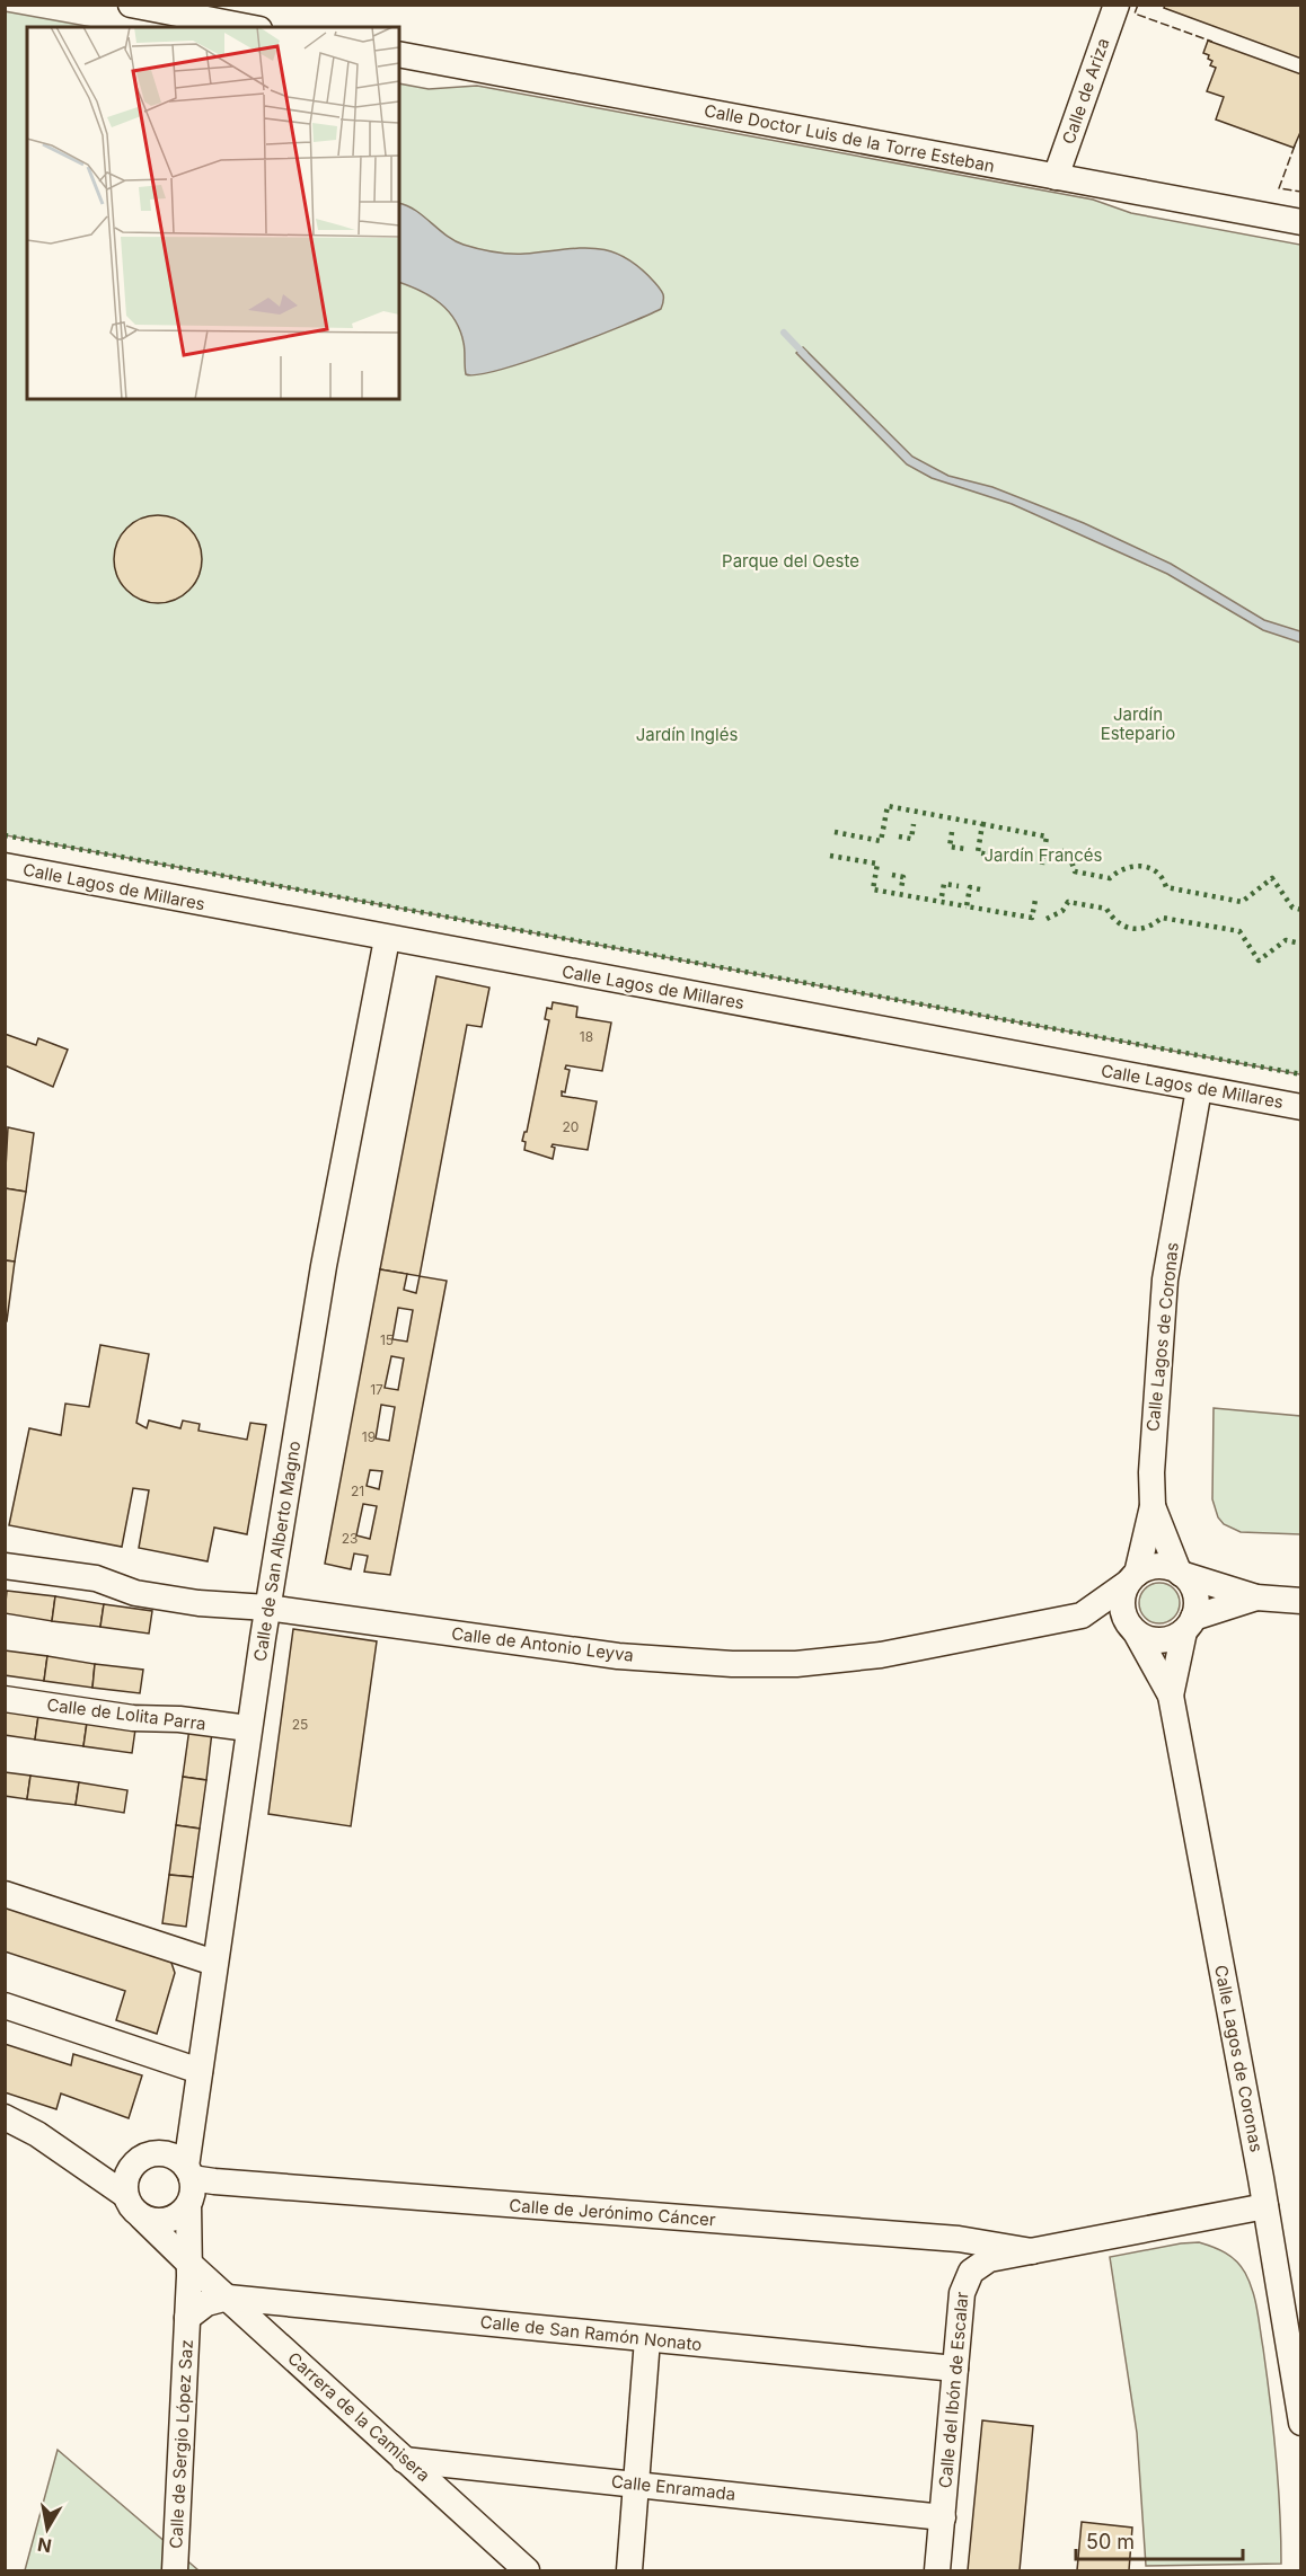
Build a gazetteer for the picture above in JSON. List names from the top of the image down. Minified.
{"streets":{"street":["Calle de Ariza","Calle Doctor Luis de la Torre Esteban","Calle Lagos de Millares","Calle Lagos de Coronas","Calle de San Alberto Magno","Calle de Antonio Leyva","Calle de Lolita Parra","Calle de Jerónimo Cáncer","Calle de San Ramón Nonato","Calle del Ibón de Escalar","Carrera de la Camisera","Calle de Sergio López Saz","Calle Enramada"]},"crossings":[["Calle de Ariza","Calle Doctor Luis de la Torre Esteban"],["Calle Lagos de Millares","Calle Lagos de Coronas"],["Calle Lagos de Millares","Calle de San Alberto Magno"],["Calle Lagos de Coronas","Calle de Antonio Leyva"],["Calle Lagos de Coronas","Calle del Ibón de Escalar"],["Calle de San Alberto Magno","Calle de Antonio Leyva"],["Calle de San Alberto Magno","Calle de Lolita Parra"],["Calle de San Alberto Magno","Calle de Jerónimo Cáncer"],["Calle de San Alberto Magno","Carrera de la Camisera"],["Calle de Jerónimo Cáncer","Calle del Ibón de Escalar"],["Calle de Jerónimo Cáncer","Carrera de la Camisera"],["Calle de San Ramón Nonato","Calle del Ibón de Escalar"],["Calle de San Ramón Nonato","Carrera de la Camisera"],["Calle de San Ramón Nonato","Calle de Sergio López Saz"],["Calle del Ibón de Escalar","Calle Enramada"],["Carrera de la Camisera","Calle de Sergio López Saz"],["Carrera de la Camisera","Calle Enramada"]],"parks":["Parque del Oeste","Jardín Estepario","Jardín Inglés","Jardín Francés"],"house_numbers":["18","20","15","17","19","21","23","25"],"scale_bar":"50 m","north":"bottom"}
